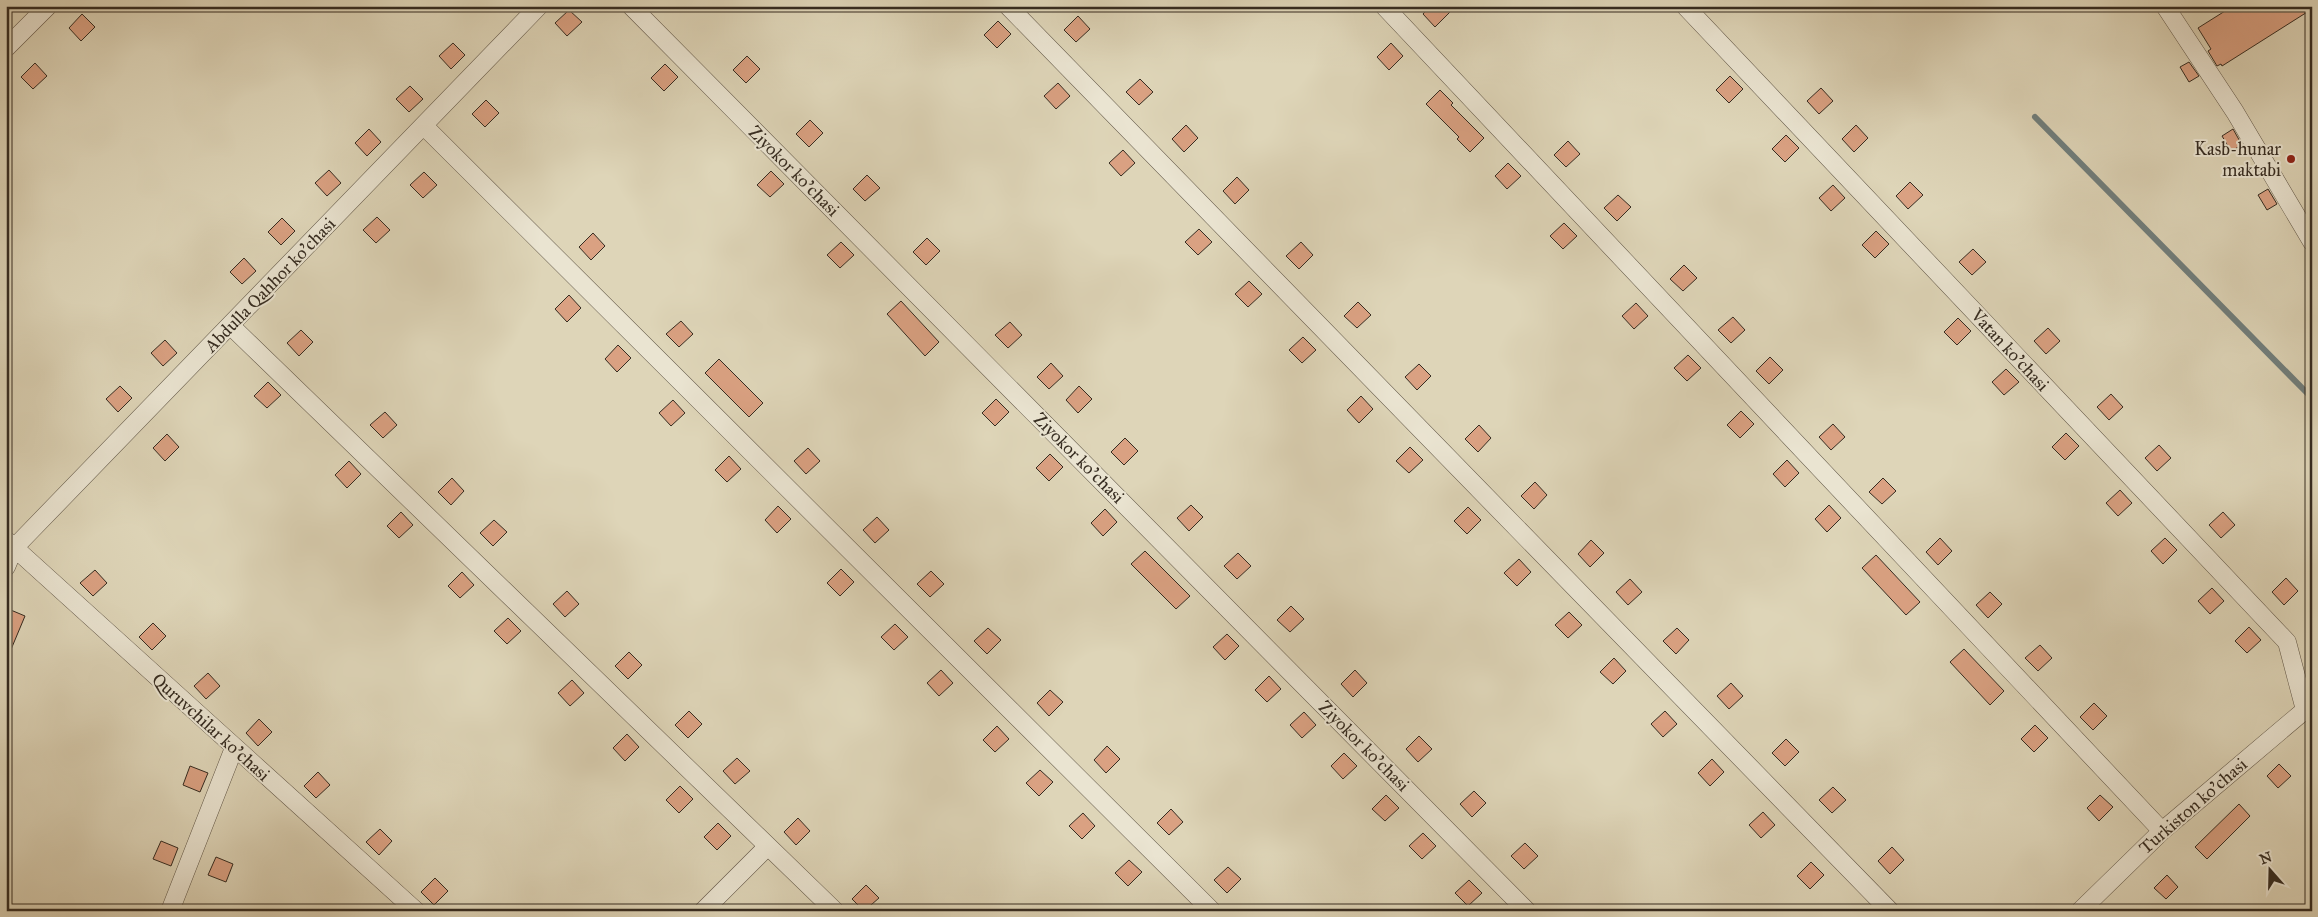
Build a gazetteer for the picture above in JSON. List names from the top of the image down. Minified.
{"streets":{"street":["Ziyokor ko'chasi","Abdulla Qahhor ko'chasi","Vatan ko'chasi","Quruvchilar ko'chasi","Turkiston ko'chasi"]},"crossings":[["Abdulla Qahhor ko'chasi","Quruvchilar ko'chasi"],["Vatan ko'chasi","Turkiston ko'chasi"]],"places":["Kasb-hunar maktabi"],"north":"top"}
